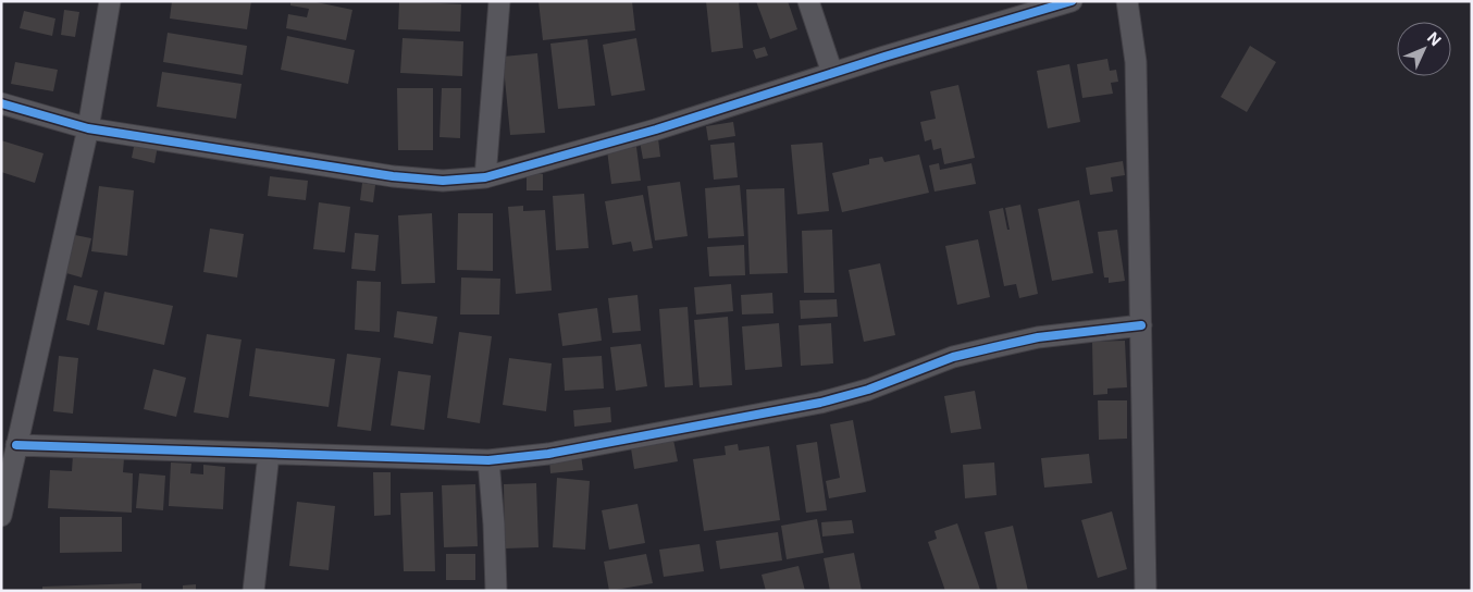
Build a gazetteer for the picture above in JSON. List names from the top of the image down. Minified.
{"north":"top right"}
